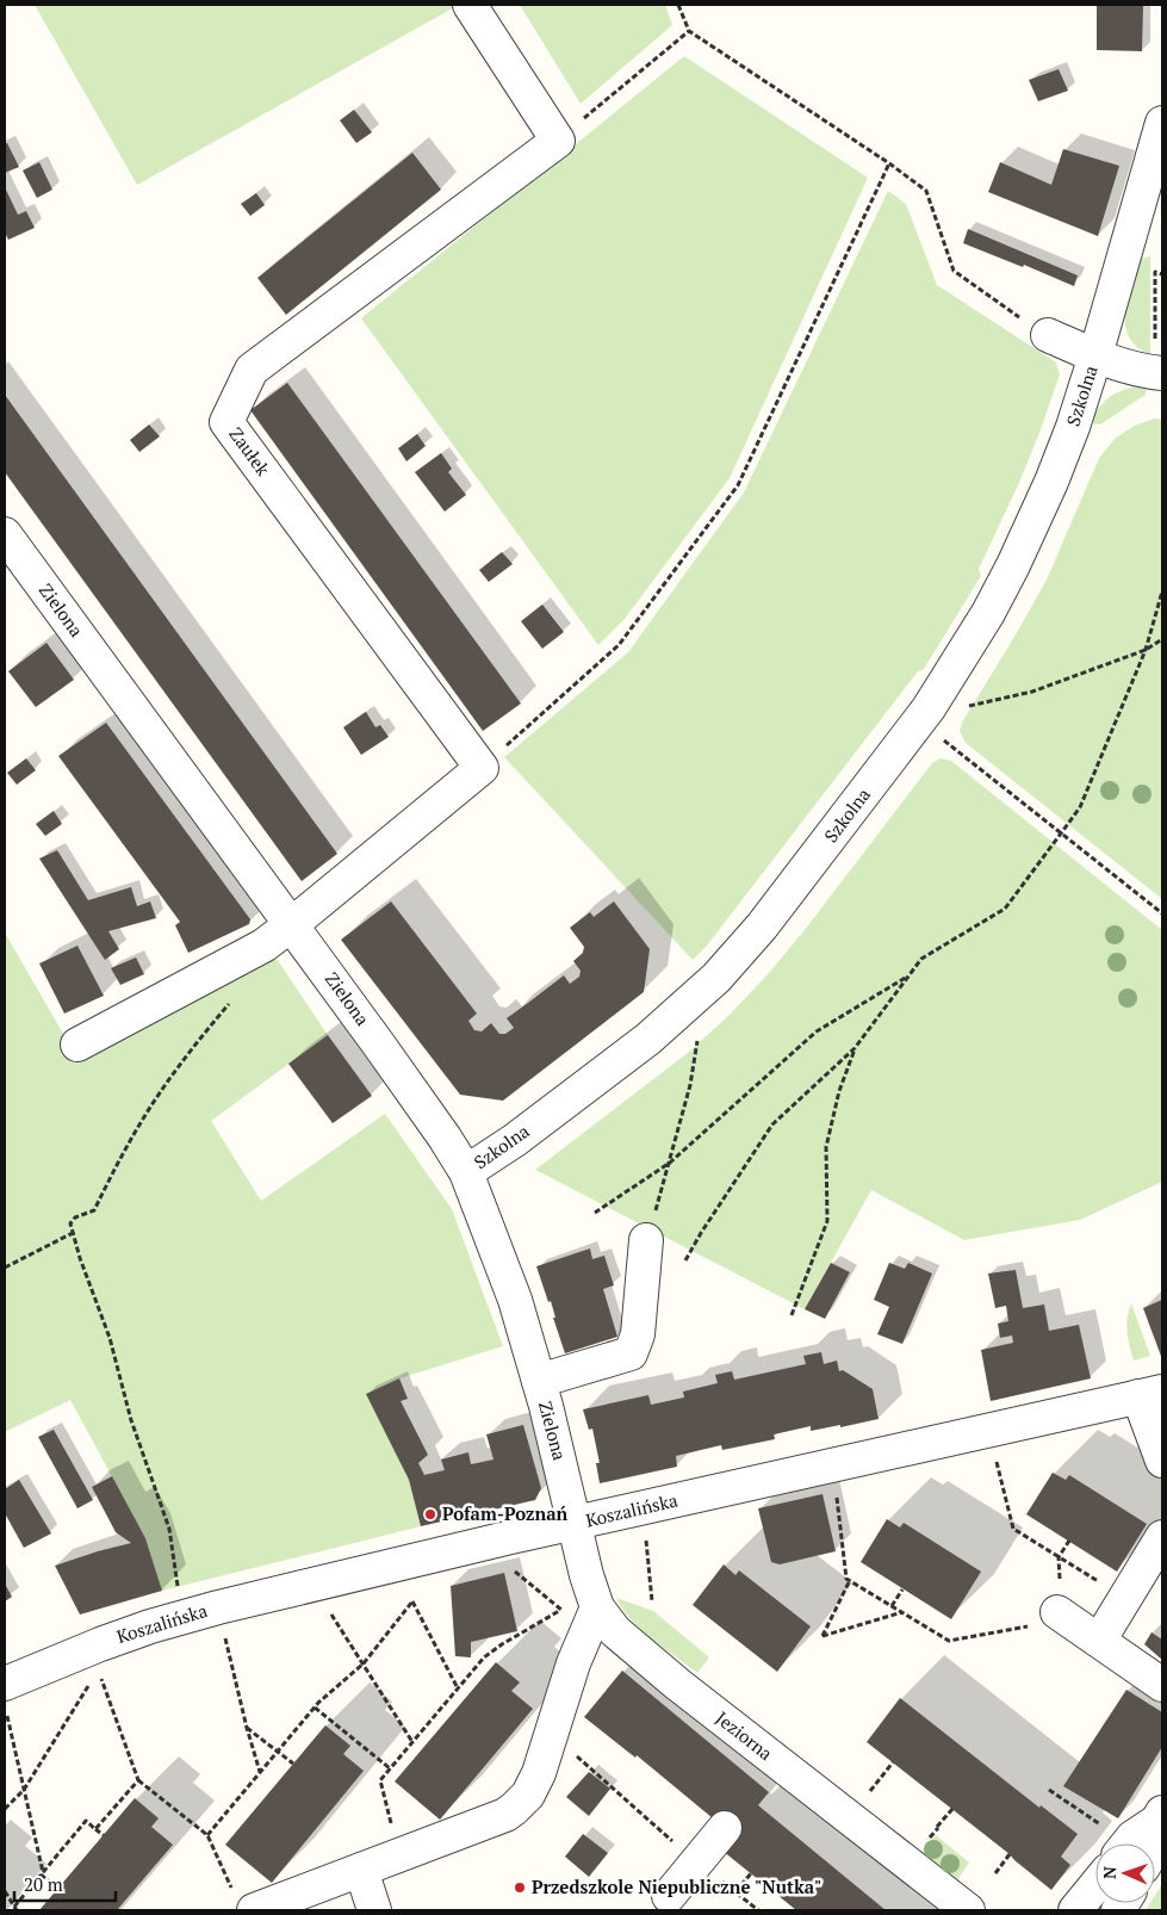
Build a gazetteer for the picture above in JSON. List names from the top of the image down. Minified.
{"streets":{"street":["Szkolna","Zaułek","Zielona","Koszalińska","Jeziorna"]},"crossings":[["Szkolna","Zielona"],["Zielona","Koszalińska"],["Zielona","Jeziorna"],["Koszalińska","Jeziorna"]],"places":["Pofam-Poznań","Przedszkole Niepubliczne \"Nutka\""],"scale_bar":"20 m","north":"left"}
